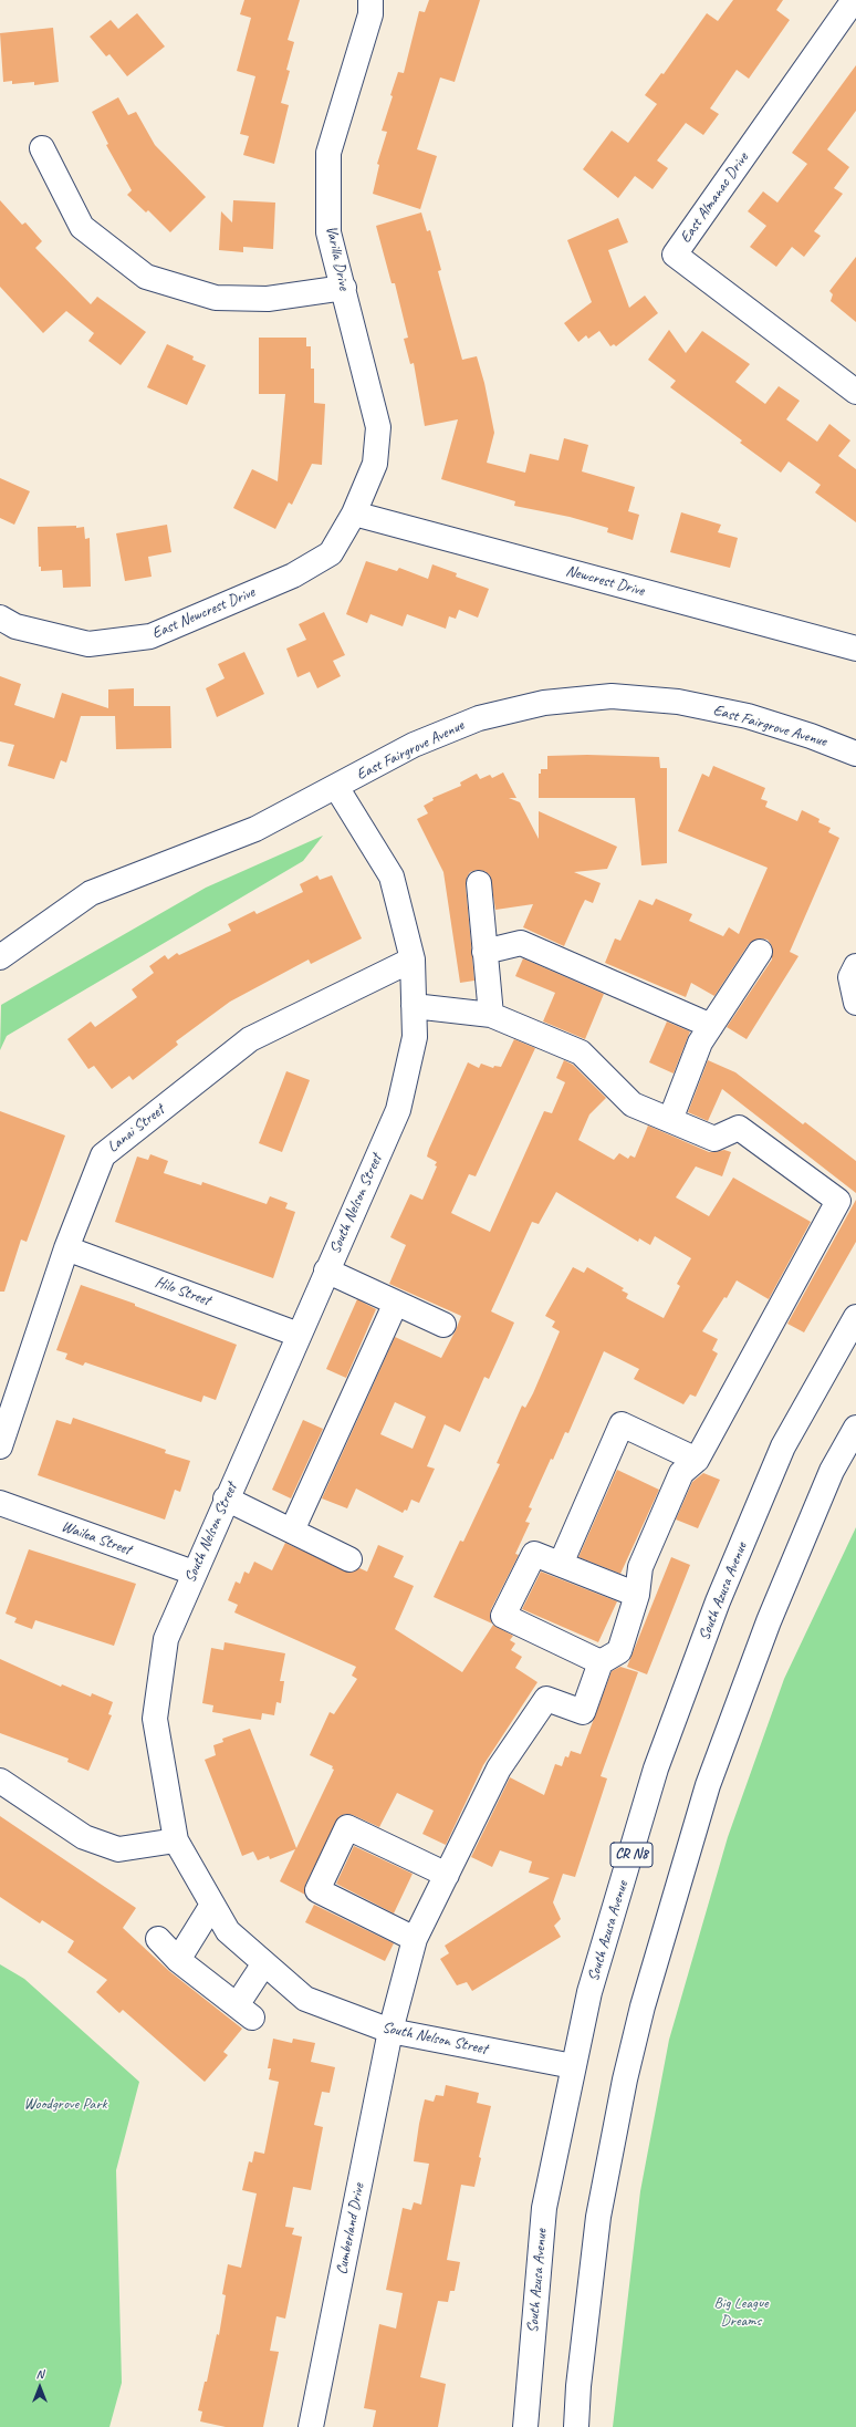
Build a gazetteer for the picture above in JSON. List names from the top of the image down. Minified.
{"streets":{"street":["East Almanac Drive","Varilla Drive","Newcrest Drive","East Newcrest Drive","East Fairgrove Avenue","Lanai Street","South Nelson Street","Hilo Street","Wailea Street","South Azusa Avenue","CR N8","Cumberland Drive"]},"crossings":[["Varilla Drive","Newcrest Drive"],["Varilla Drive","East Newcrest Drive"],["Newcrest Drive","East Newcrest Drive"],["East Fairgrove Avenue","South Nelson Street"],["Lanai Street","South Nelson Street"],["Lanai Street","Hilo Street"],["South Nelson Street","Hilo Street"],["South Nelson Street","Wailea Street"],["South Nelson Street","South Azusa Avenue"],["South Nelson Street","Cumberland Drive"]],"parks":["Woodgrove Park","Big League Dreams"],"north":"top"}
